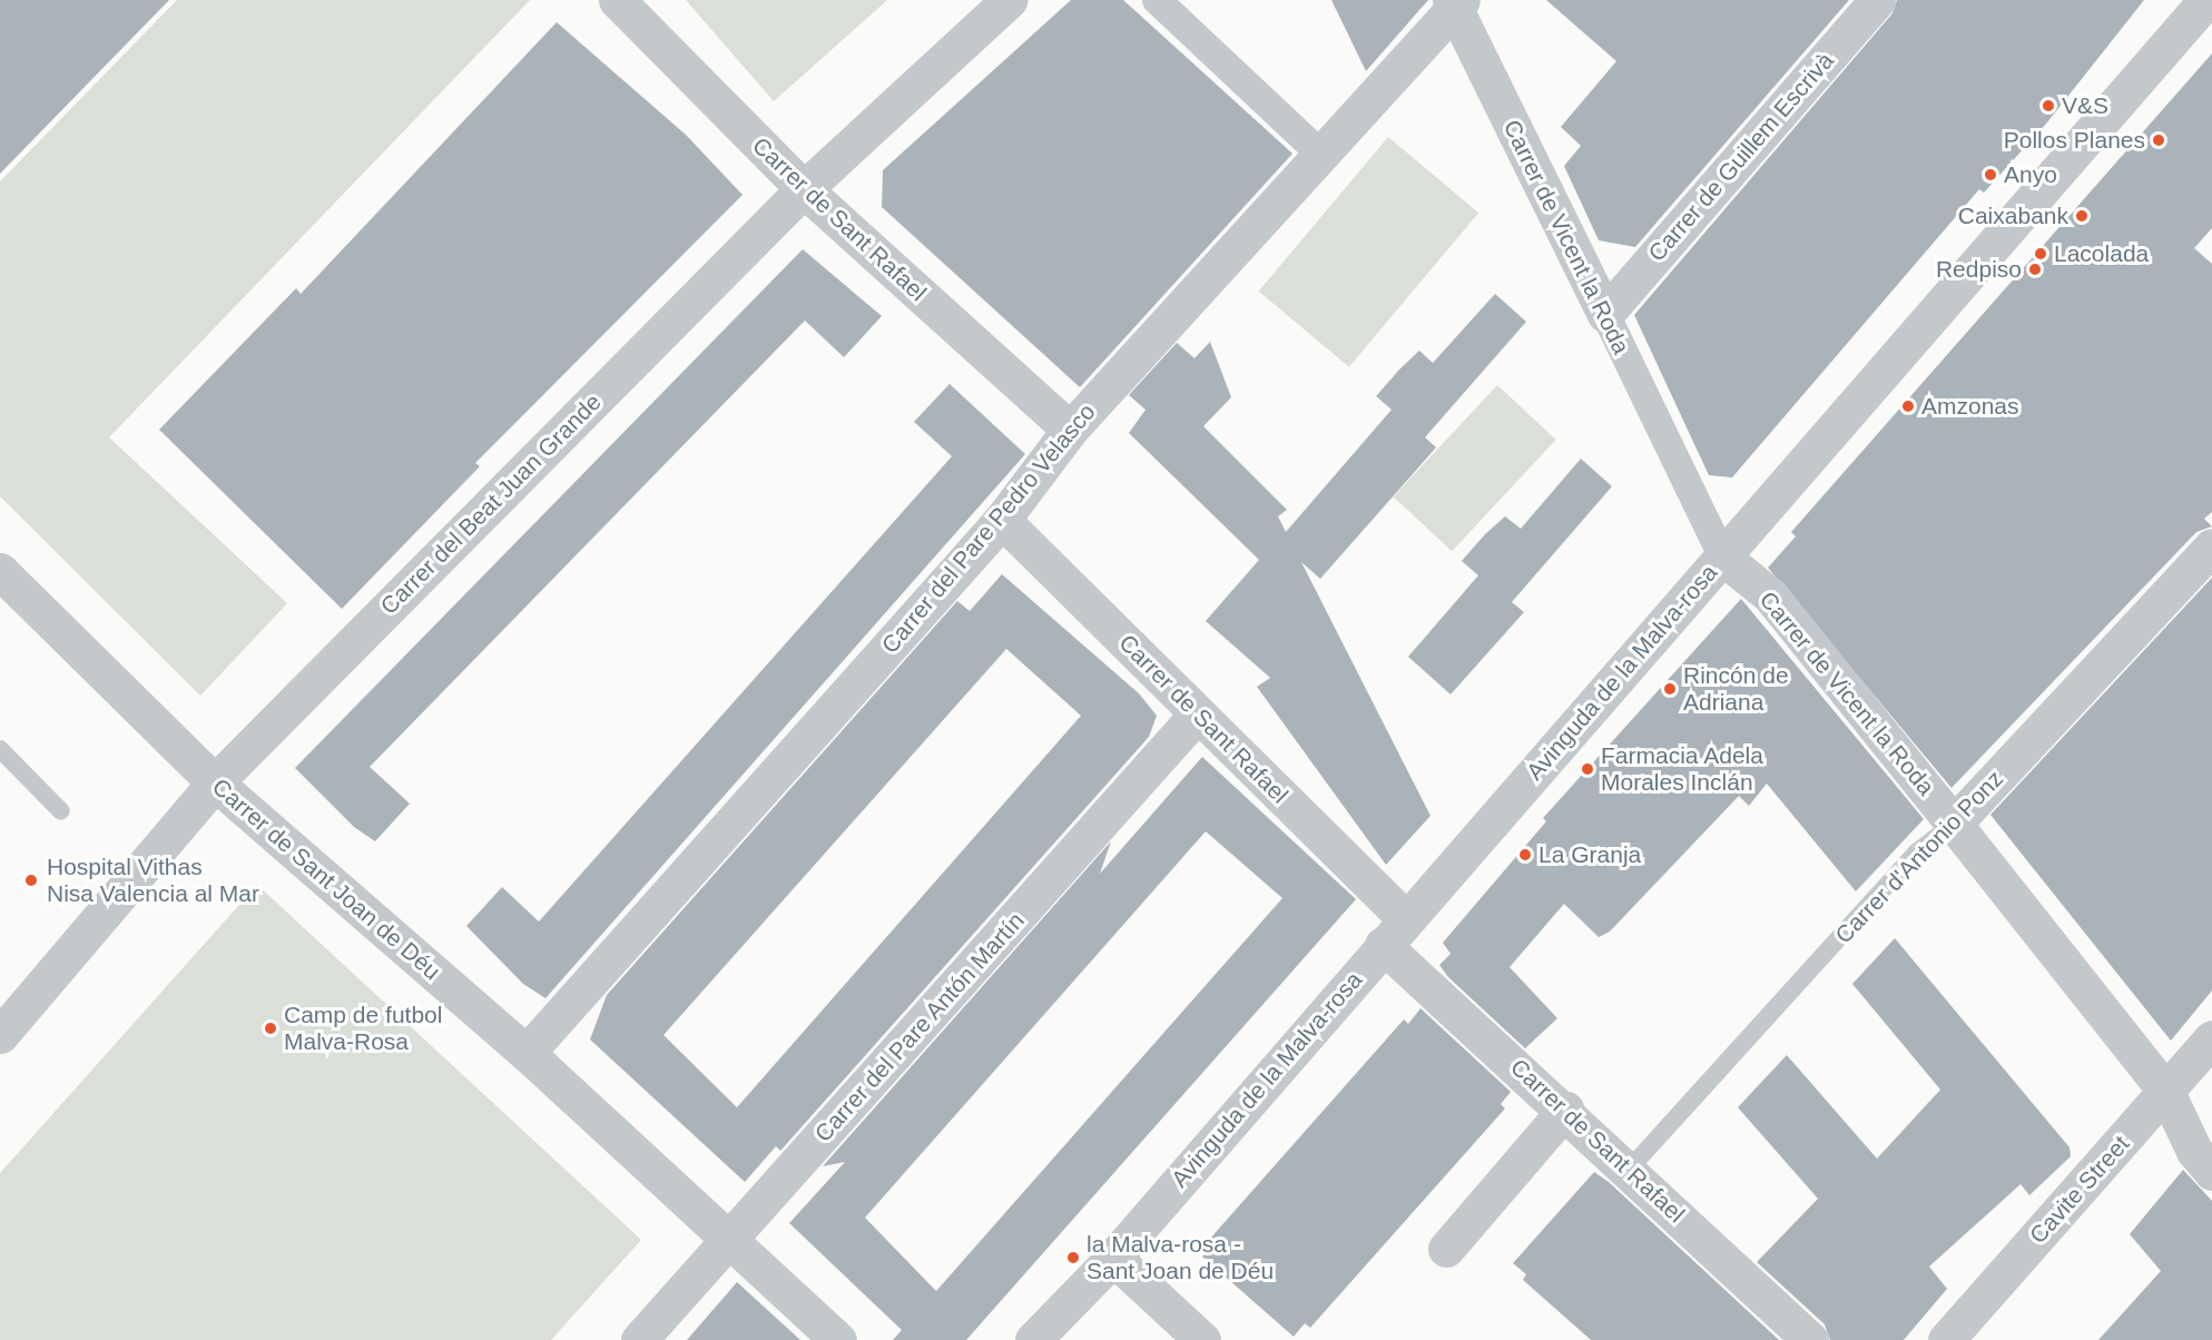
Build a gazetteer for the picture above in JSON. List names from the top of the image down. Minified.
{"streets":{"street":["Carrer de Guillem Escrivà","Carrer de Sant Rafael","Carrer de Vicent la Roda","Carrer del Beat Juan Grande","Carrer del Pare Pedro Velasco","Avinguda de la Malva-rosa","Carrer d'Antonio Ponz","Carrer de Sant Joan de Déu","Carrer del Pare Antón Martín","Cavite Street"]},"crossings":[["Carrer de Guillem Escrivà","Carrer de Vicent la Roda"],["Carrer de Sant Rafael","Carrer del Beat Juan Grande"],["Carrer de Sant Rafael","Carrer del Pare Pedro Velasco"],["Carrer de Sant Rafael","Avinguda de la Malva-rosa"],["Carrer de Sant Rafael","Carrer d'Antonio Ponz"],["Carrer de Sant Rafael","Carrer del Pare Antón Martín"],["Carrer de Vicent la Roda","Carrer del Pare Pedro Velasco"],["Carrer de Vicent la Roda","Avinguda de la Malva-rosa"],["Carrer de Vicent la Roda","Carrer d'Antonio Ponz"],["Carrer de Vicent la Roda","Cavite Street"],["Carrer del Beat Juan Grande","Carrer de Sant Joan de Déu"],["Carrer del Pare Pedro Velasco","Carrer de Sant Joan de Déu"],["Carrer de Sant Joan de Déu","Carrer del Pare Antón Martín"]],"places":["V&S","Pollos Planes","Anyo","Caixabank","Lacolada","Redpiso","Amzonas","Rincón de Adriana","Farmacia Adela Morales Inclán","La Granja","Hospital Vithas Nisa Valencia al Mar","Camp de futbol Malva-Rosa","la Malva-rosa - Sant Joan de Déu"]}
